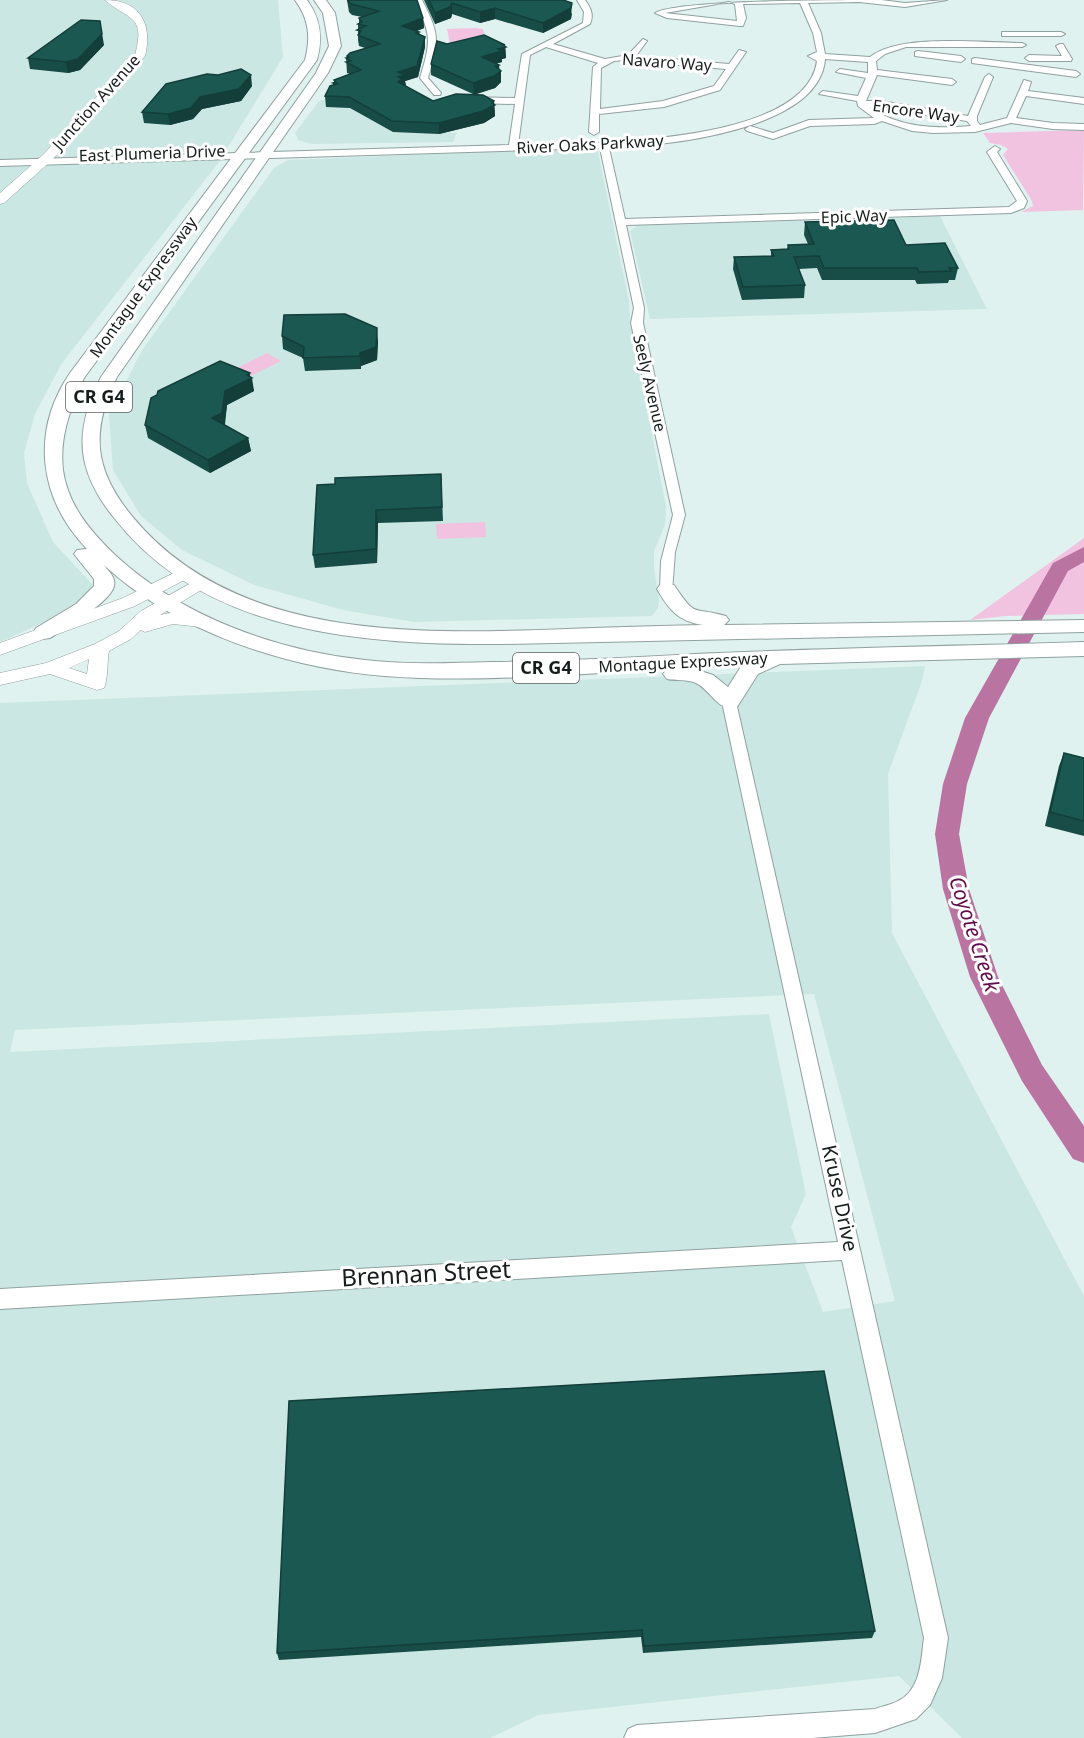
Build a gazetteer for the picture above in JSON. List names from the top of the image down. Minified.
{"streets":{"highway":["Montague Expressway","CR G4"],"main road":["Junction Avenue"],"street":["Navaro Way","Encore Way","River Oaks Parkway","East Plumeria Drive","Epic Way","Seely Avenue","Kruse Drive","Brennan Street"]},"crossings":[["Junction Avenue","East Plumeria Drive"],["River Oaks Parkway","East Plumeria Drive"],["River Oaks Parkway","Montague Expressway"],["River Oaks Parkway","Seely Avenue"],["East Plumeria Drive","Montague Expressway"],["Epic Way","Seely Avenue"],["Kruse Drive","Brennan Street"]],"water":["Coyote Creek"]}
